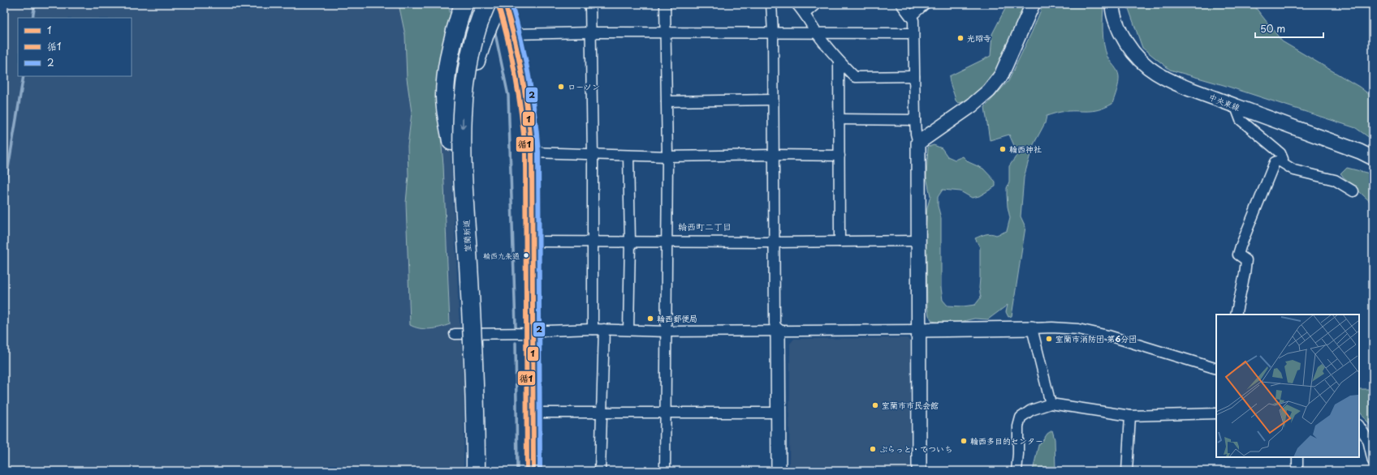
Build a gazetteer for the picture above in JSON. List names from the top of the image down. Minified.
{"streets":{"highway":["室蘭新道"],"street":["中央東線"]},"districts":["輪西町二丁目"],"places":["光昭寺","ローソン","輪西神社","輪西九条通","輪西郵便局","室蘭市消防団 第6分団","室蘭市市民会館","輪西多目的センター","ぷらっと・てついち"],"lines":["transit line 1","transit line 2","transit line 循1"],"legend":["1","循1","2"],"scale_bar":"50 m"}
